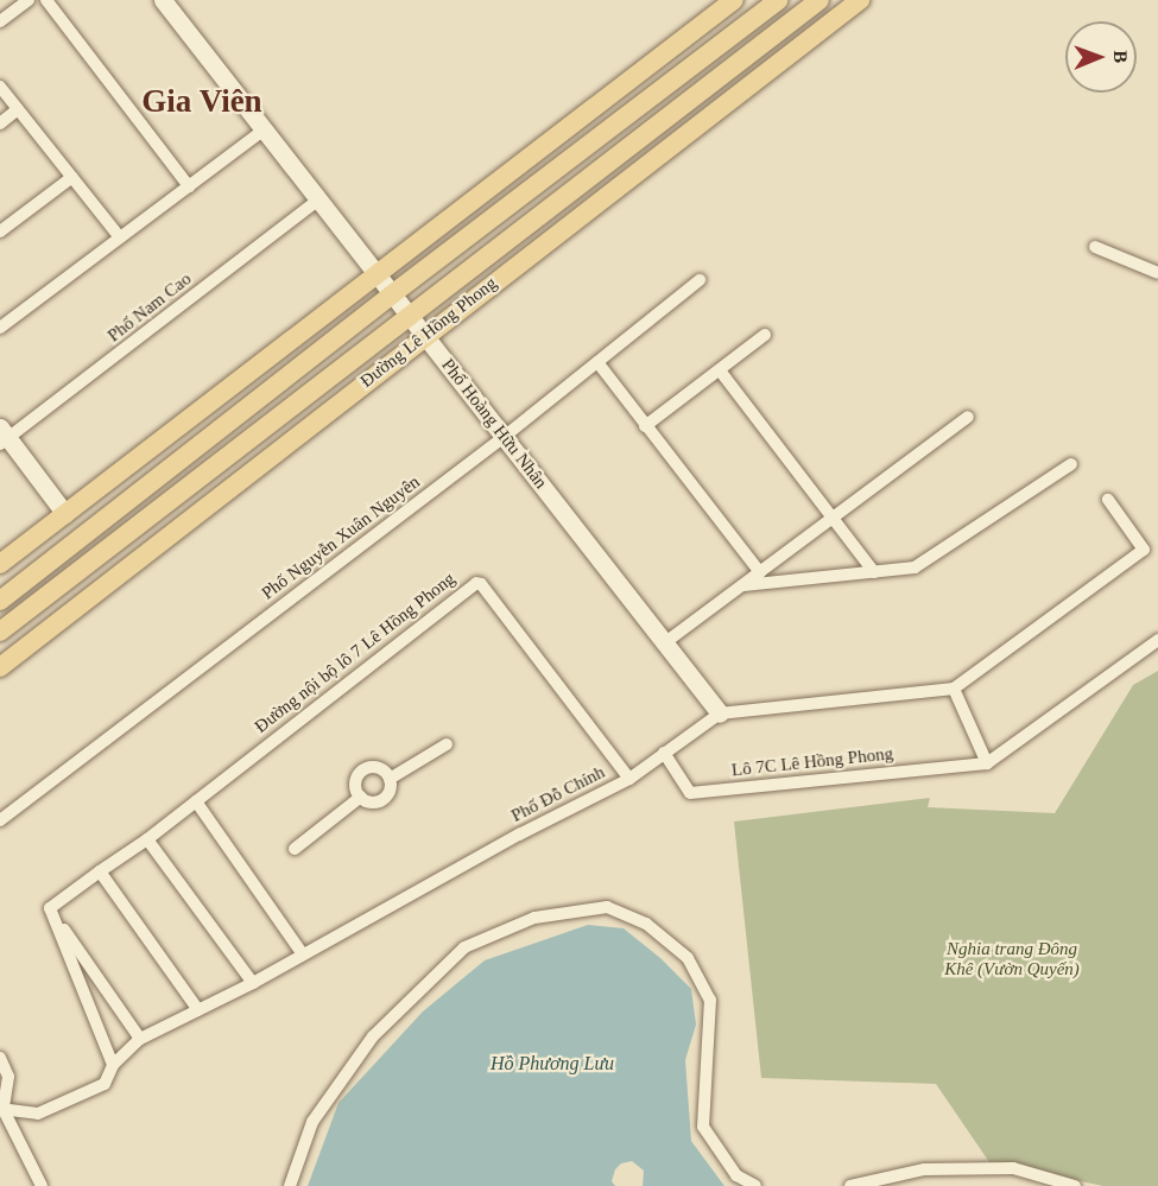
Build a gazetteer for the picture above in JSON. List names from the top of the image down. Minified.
{"streets":{"main road":["Đường Lê Hồng Phong"],"street":["Phố Nam Cao","Phố Hoàng Hữu Nhân","Phố Nguyễn Xuân Nguyên","Đường nội bộ lô 7 Lê Hồng Phong","Lô 7C Lê Hồng Phong","Phố Đỗ Chính"]},"crossings":[["Phố Nam Cao","Phố Hoàng Hữu Nhân"],["Đường Lê Hồng Phong","Phố Hoàng Hữu Nhân"],["Phố Hoàng Hữu Nhân","Phố Nguyễn Xuân Nguyên"],["Phố Hoàng Hữu Nhân","Phố Đỗ Chính"],["Đường nội bộ lô 7 Lê Hồng Phong","Phố Đỗ Chính"],["Lô 7C Lê Hồng Phong","Phố Đỗ Chính"]],"districts":["Gia Viên"],"water":["Hồ Phương Lưu"],"parks":["Nghia trang Đông Khê (Vườn Quyến)"],"north":"right"}
